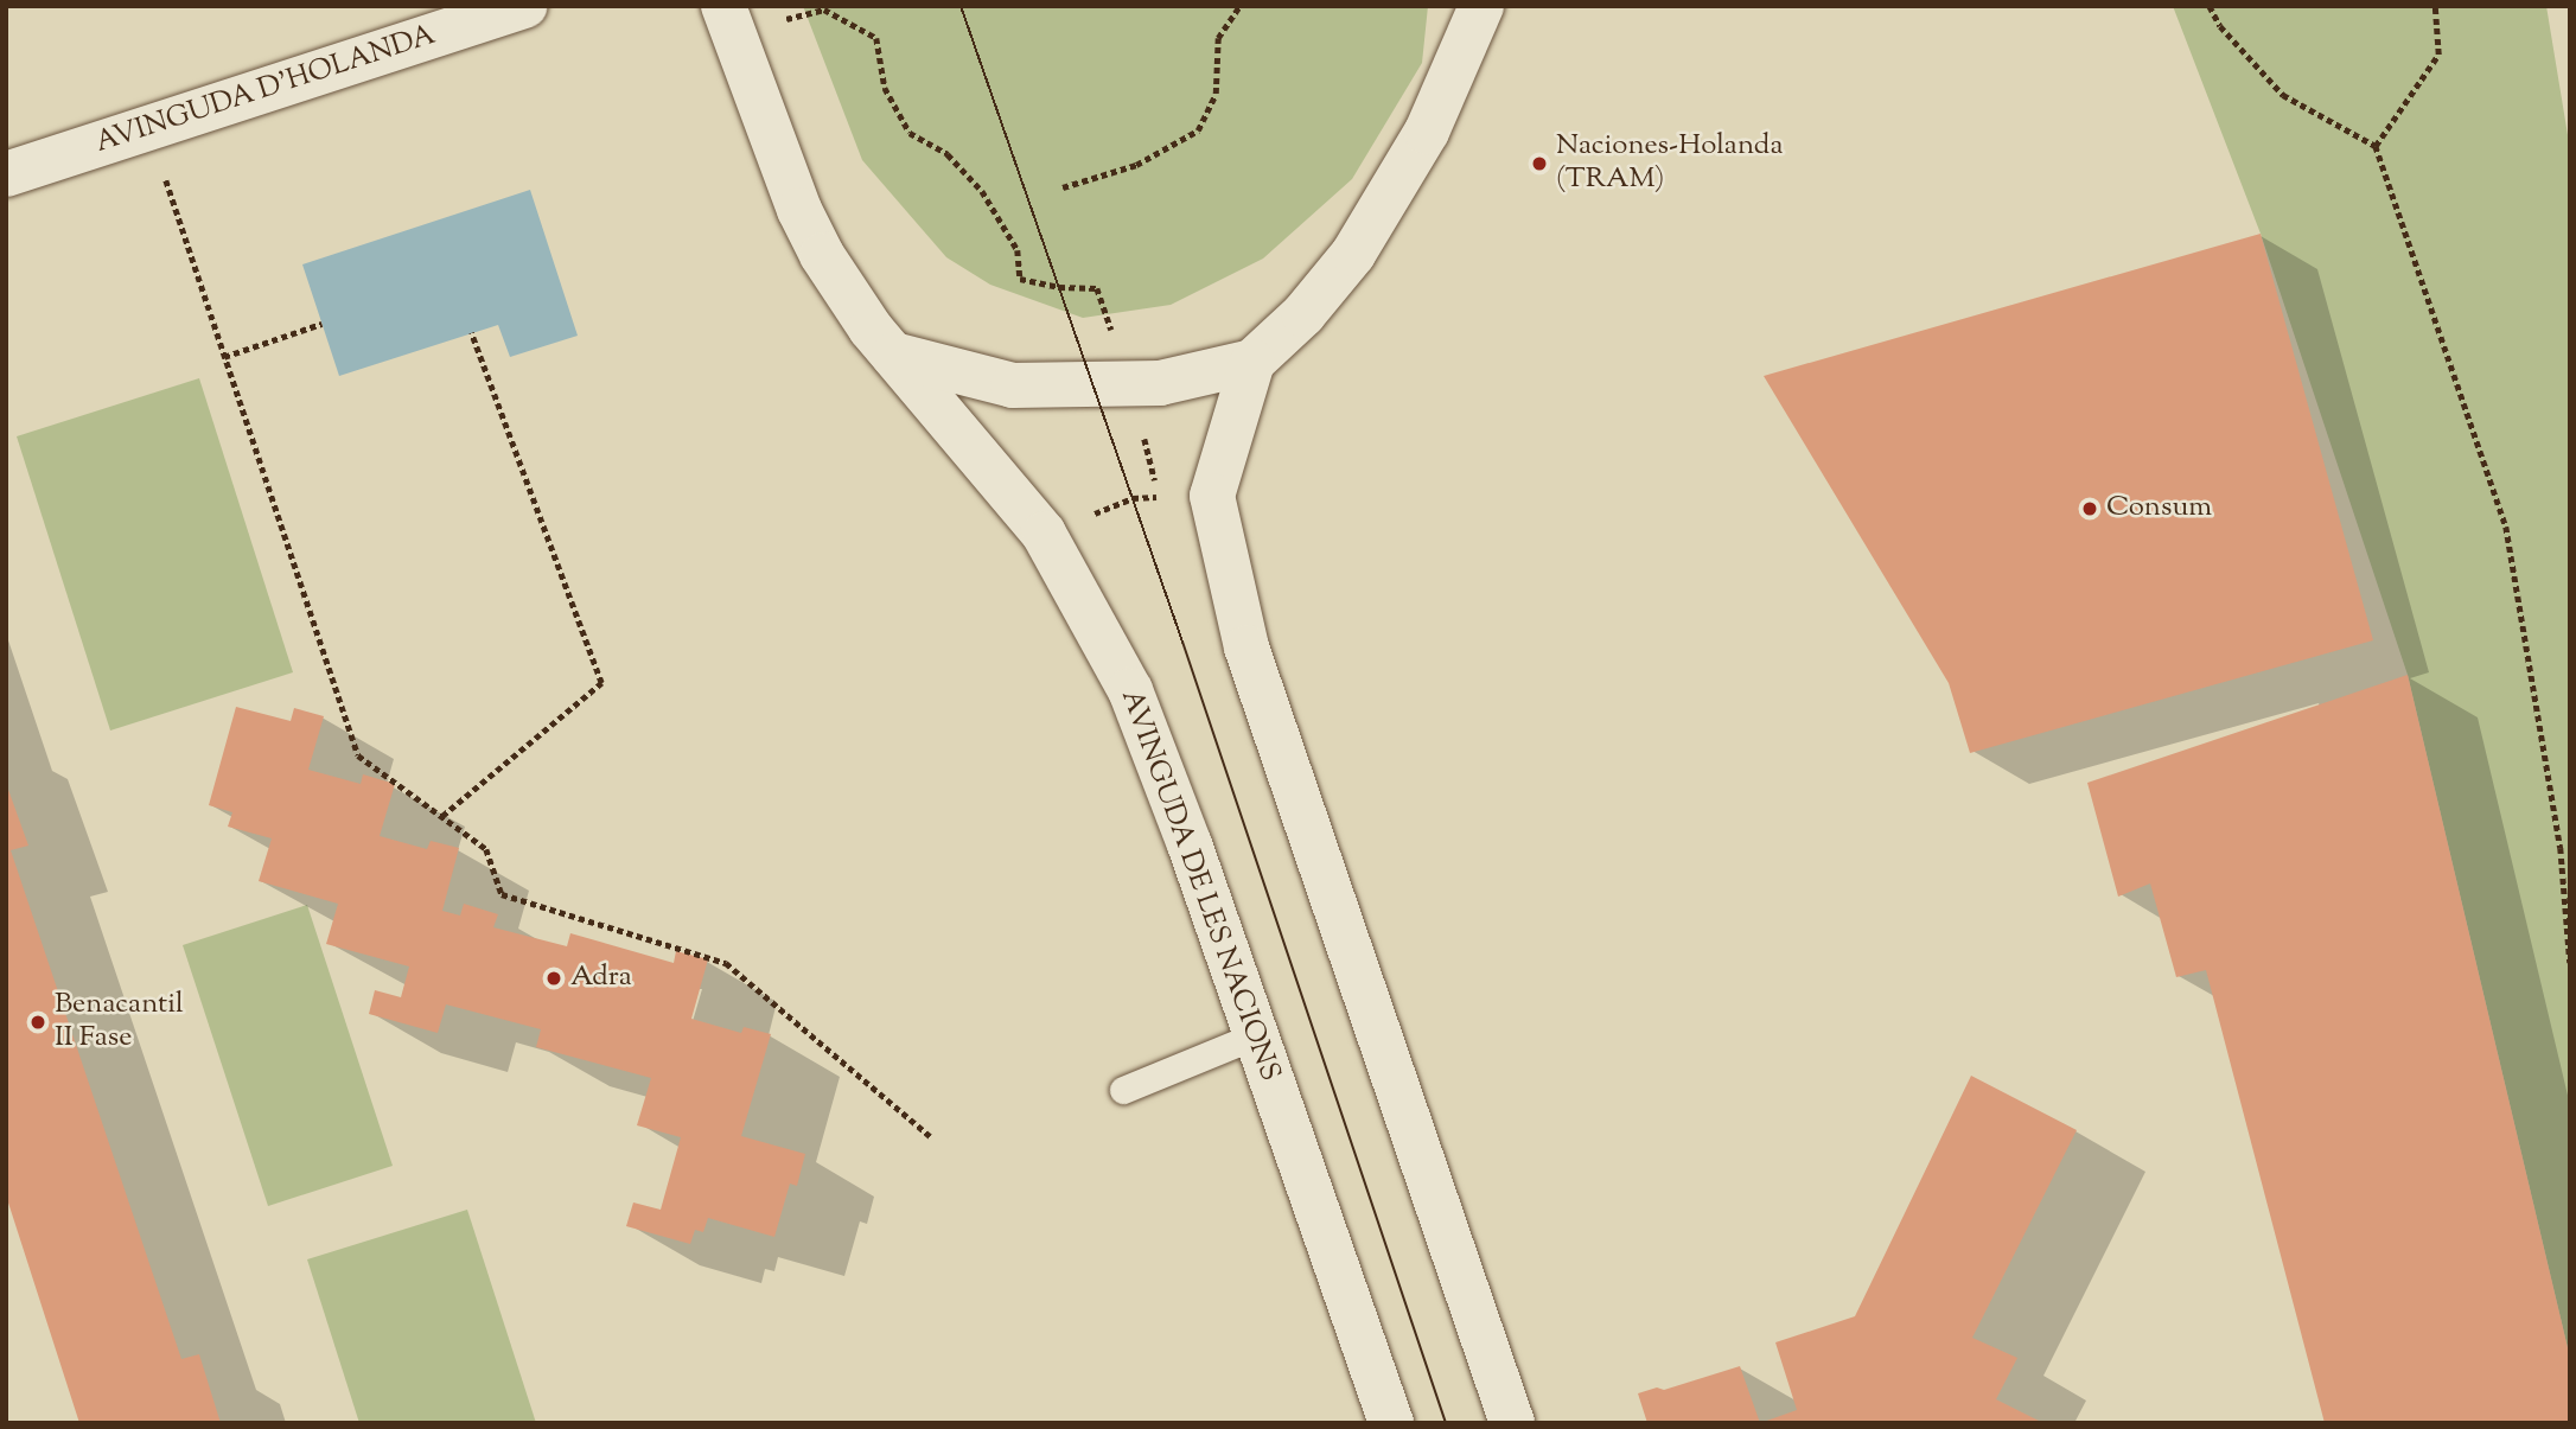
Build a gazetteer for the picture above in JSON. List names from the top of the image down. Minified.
{"streets":{"main road":["AVINGUDA D'HOLANDA","AVINGUDA DE LES NACIONS"]},"places":["Naciones-Holanda (TRAM)","Consum","Adra","Benacantil II Fase"]}
